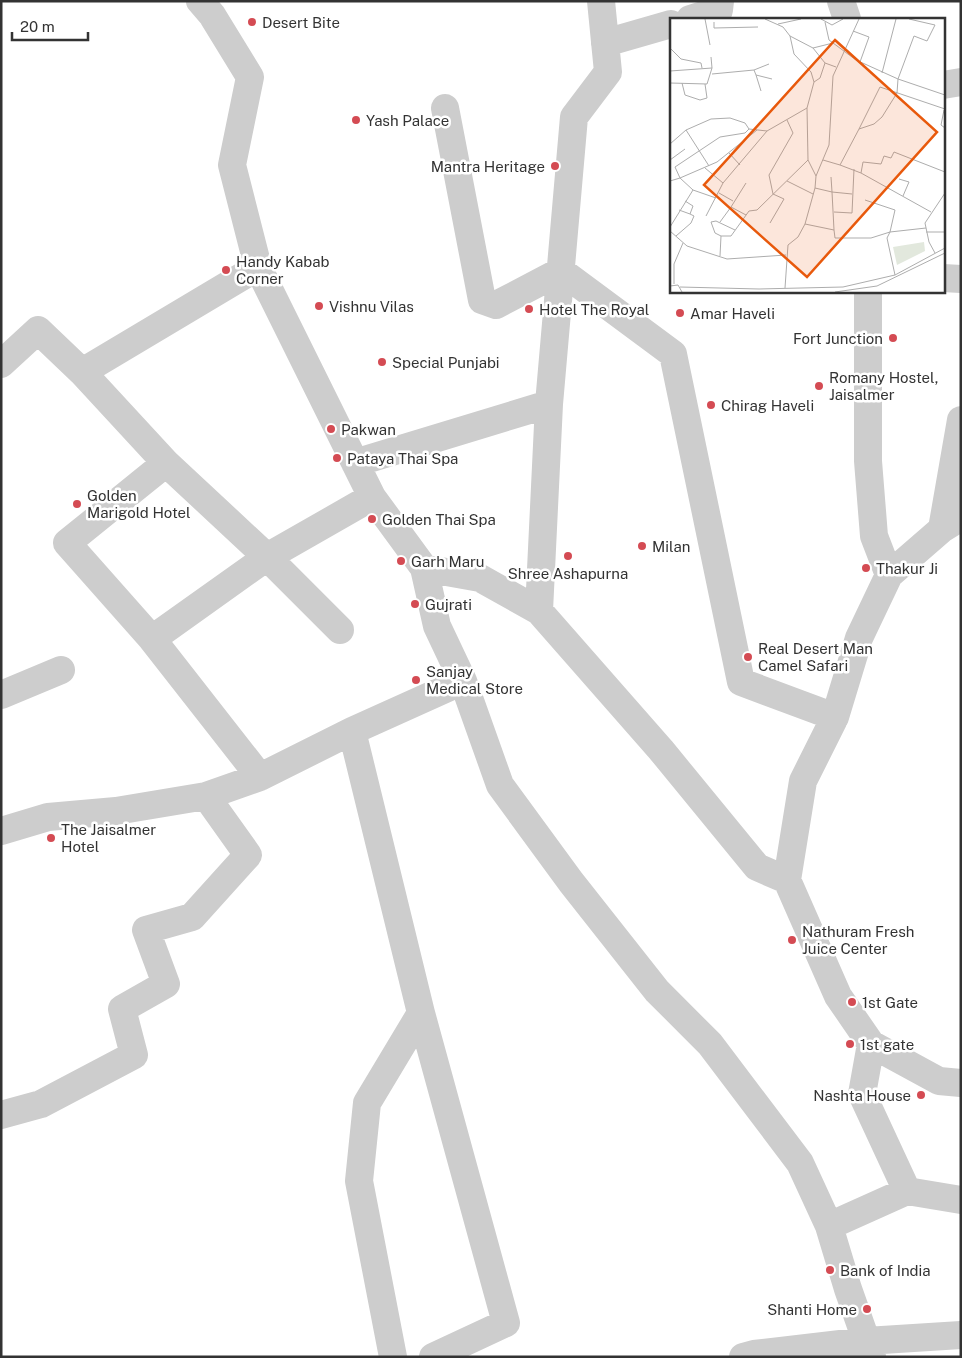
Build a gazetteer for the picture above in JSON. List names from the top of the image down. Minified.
{"places":["Desert Bite","Yash Palace","Mantra Heritage","Handy Kabab Corner","Vishnu Vilas","Hotel The Royal","Amar Haveli","Fort Junction","Special Punjabi","Romany Hostel, Jaisalmer","Chirag Haveli","Pakwan","Pataya Thai Spa","Golden Marigold Hotel","Golden Thai Spa","Milan","Shree Ashapurna","Garh Maru","Thakur Ji","Gujrati","Real Desert Man Camel Safari","Sanjay Medical Store","The Jaisalmer Hotel","Nathuram Fresh Juice Center","1st Gate","1st gate","Nashta House","Bank of India","Shanti Home"],"scale_bar":"20 m"}
